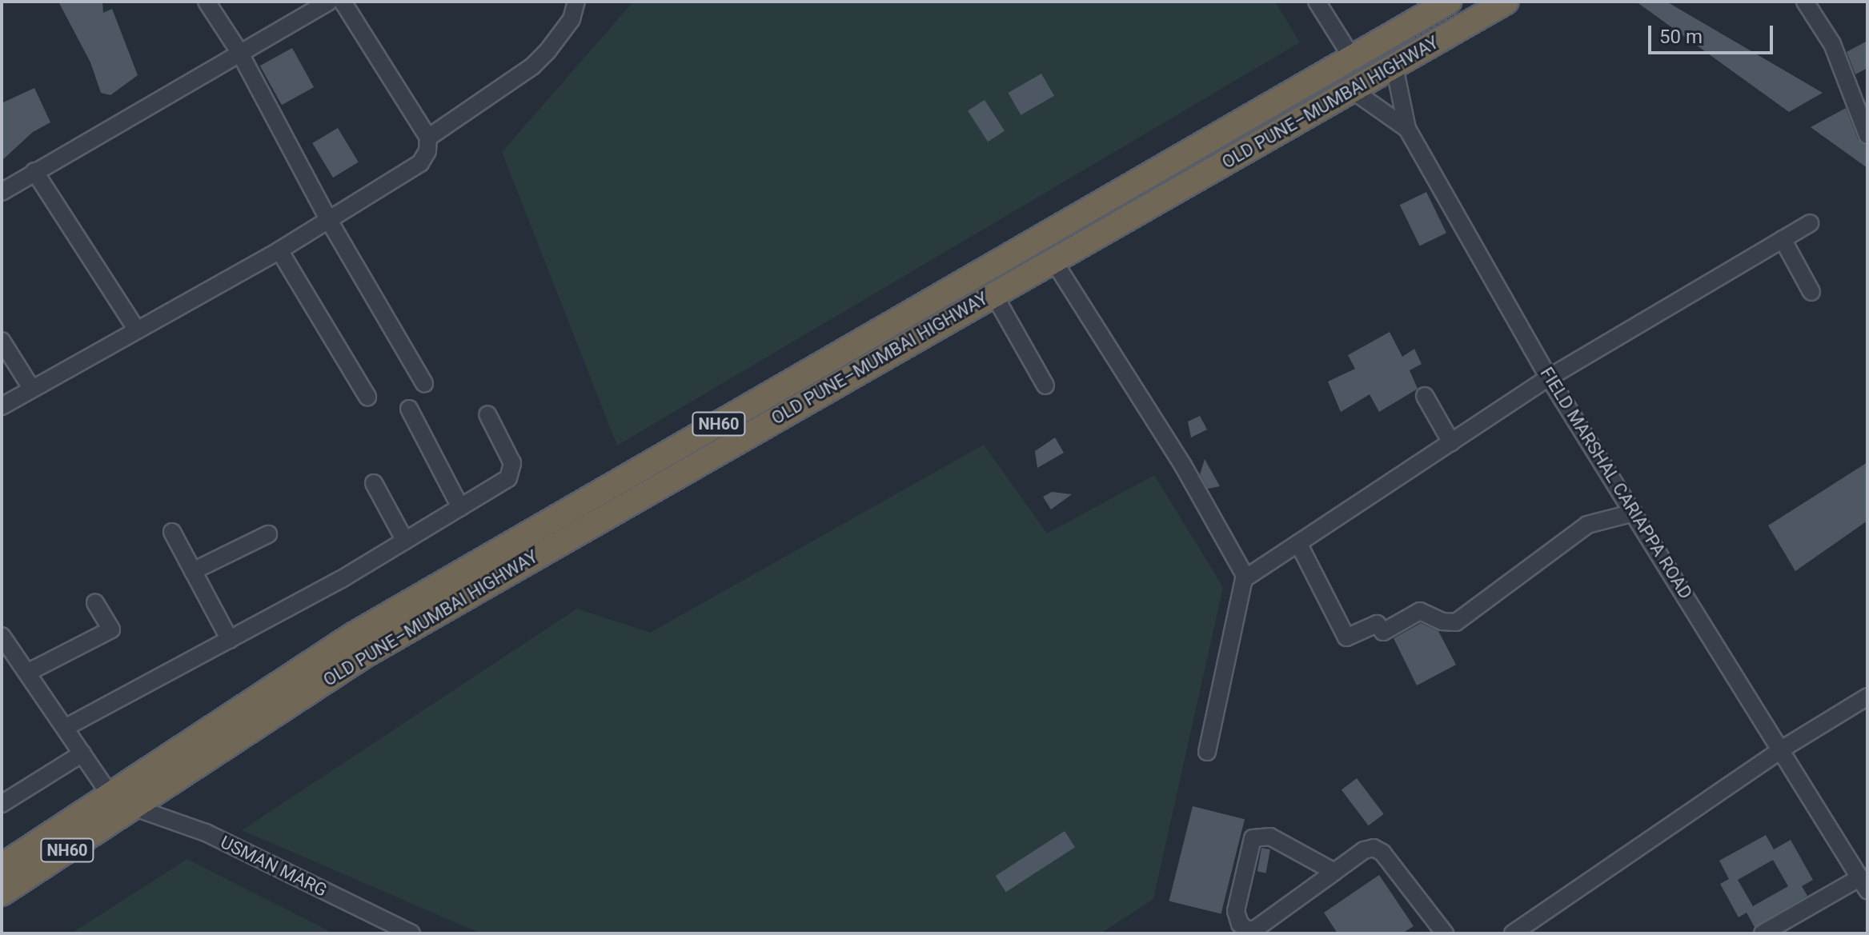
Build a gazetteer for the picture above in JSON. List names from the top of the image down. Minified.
{"streets":{"highway":["OLD PUNE–MUMBAI HIGHWAY","NH60"],"street":["FIELD MARSHAL CARIAPPA ROAD","USMAN MARG"]},"crossings":[["OLD PUNE–MUMBAI HIGHWAY","FIELD MARSHAL CARIAPPA ROAD"],["OLD PUNE–MUMBAI HIGHWAY","USMAN MARG"]],"scale_bar":"50 m"}
